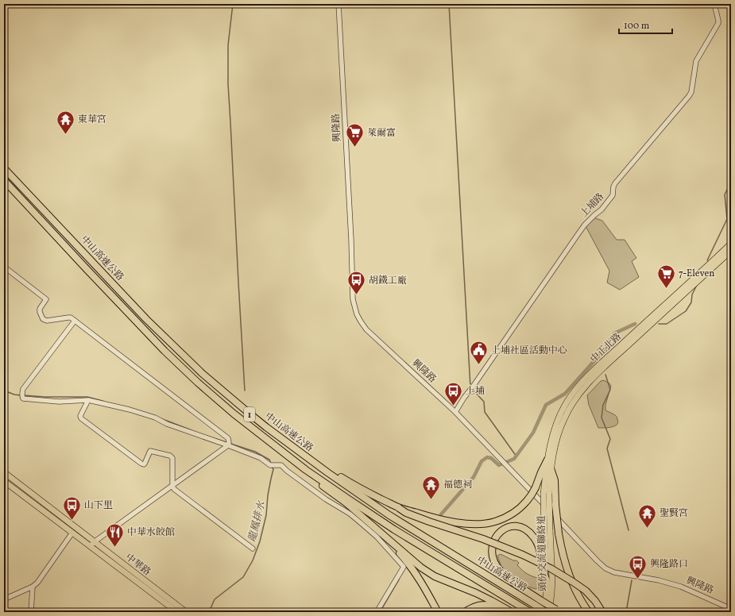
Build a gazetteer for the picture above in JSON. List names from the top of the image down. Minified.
{"streets":{"highway":["中山高速公路","1"],"main road":["中正北路","頭份交流道聯絡道","中華路"],"street":["興隆路","上埔路"]},"crossings":[["興隆路","上埔路"],["中山高速公路","頭份交流道聯絡道"],["中正北路","頭份交流道聯絡道"]],"water":["龍鳳排水"],"places":{"temple":["東華宮","福德祠","聖賢宮"],"supermarket":["萊爾富","7-Eleven"],"bus stop":["胡鐵工廠","上埔","山下里","興隆路口"],"public building":["上埔社區活動中心"],"restaurant":["中華水餃館"]},"scale_bar":"100 m"}
